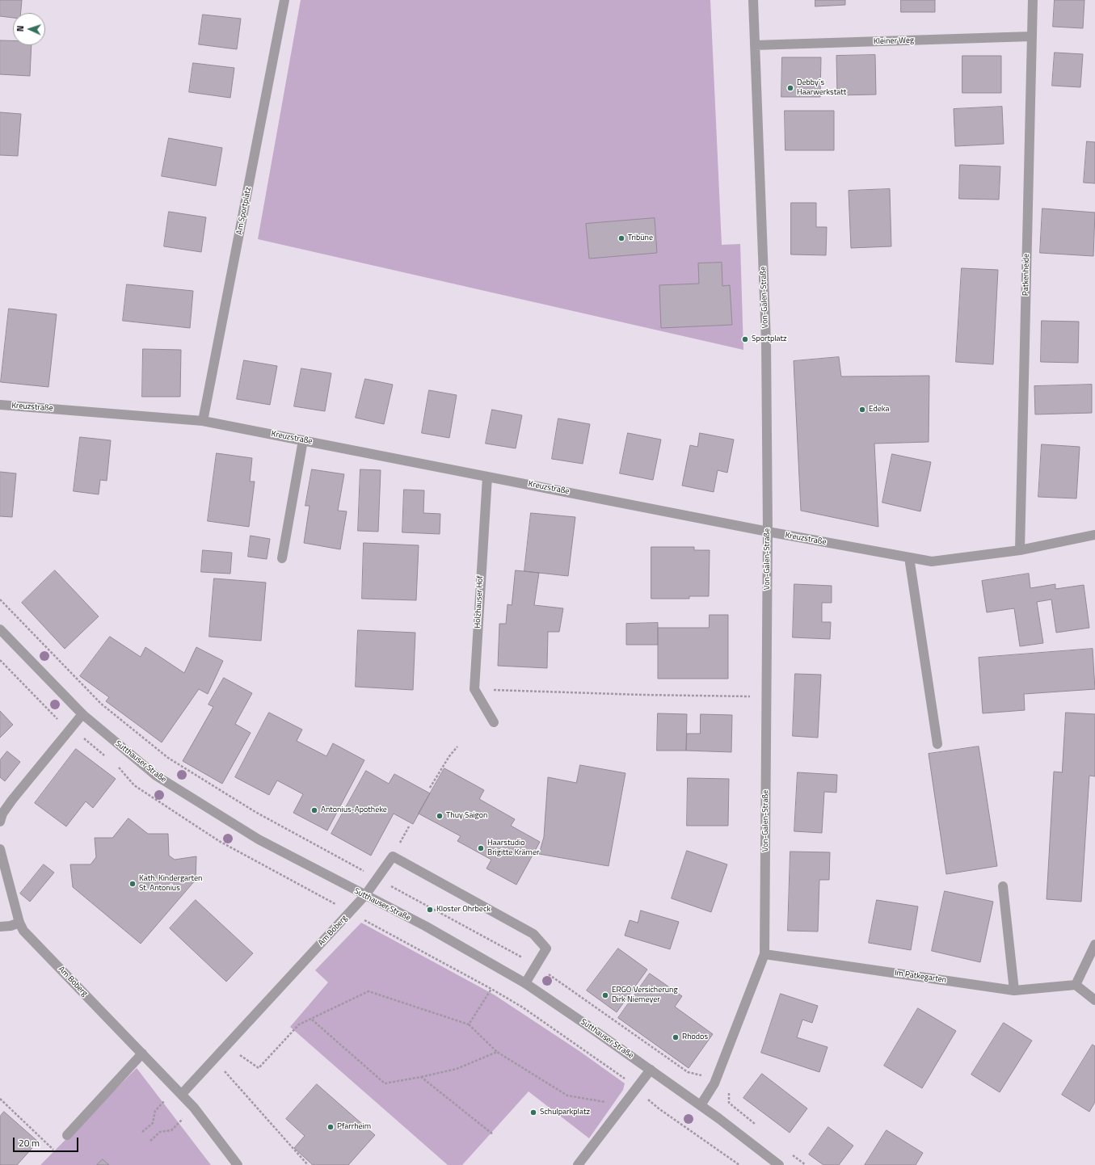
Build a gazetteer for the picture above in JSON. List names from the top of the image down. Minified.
{"streets":{"street":["Kleiner Weg","Am Sportplatz","Patkenheide","Von-Galen-Straße","Kreuzstraße","Holzhauser Hof","Sutthauser Straße","Am Boberg","Im Patkegarten"]},"crossings":[["Kleiner Weg","Patkenheide"],["Kleiner Weg","Von-Galen-Straße"],["Am Sportplatz","Kreuzstraße"],["Patkenheide","Kreuzstraße"],["Von-Galen-Straße","Kreuzstraße"],["Von-Galen-Straße","Sutthauser Straße"],["Von-Galen-Straße","Im Patkegarten"],["Kreuzstraße","Holzhauser Hof"],["Sutthauser Straße","Am Boberg"]],"places":["Debby´s Haarwerkstatt","Tribüne","Sportplatz","Edeka","Antonius-Apotheke","Thuy Saigon","Haarstudio Brigitte Krämer","Kath. Kindergarten St. Antonius","Kloster Ohrbeck","ERGO Versicherung Dirk Niemeyer","Rhodos","Schulparkplatz","Pfarrheim"],"scale_bar":"20 m","north":"left"}
